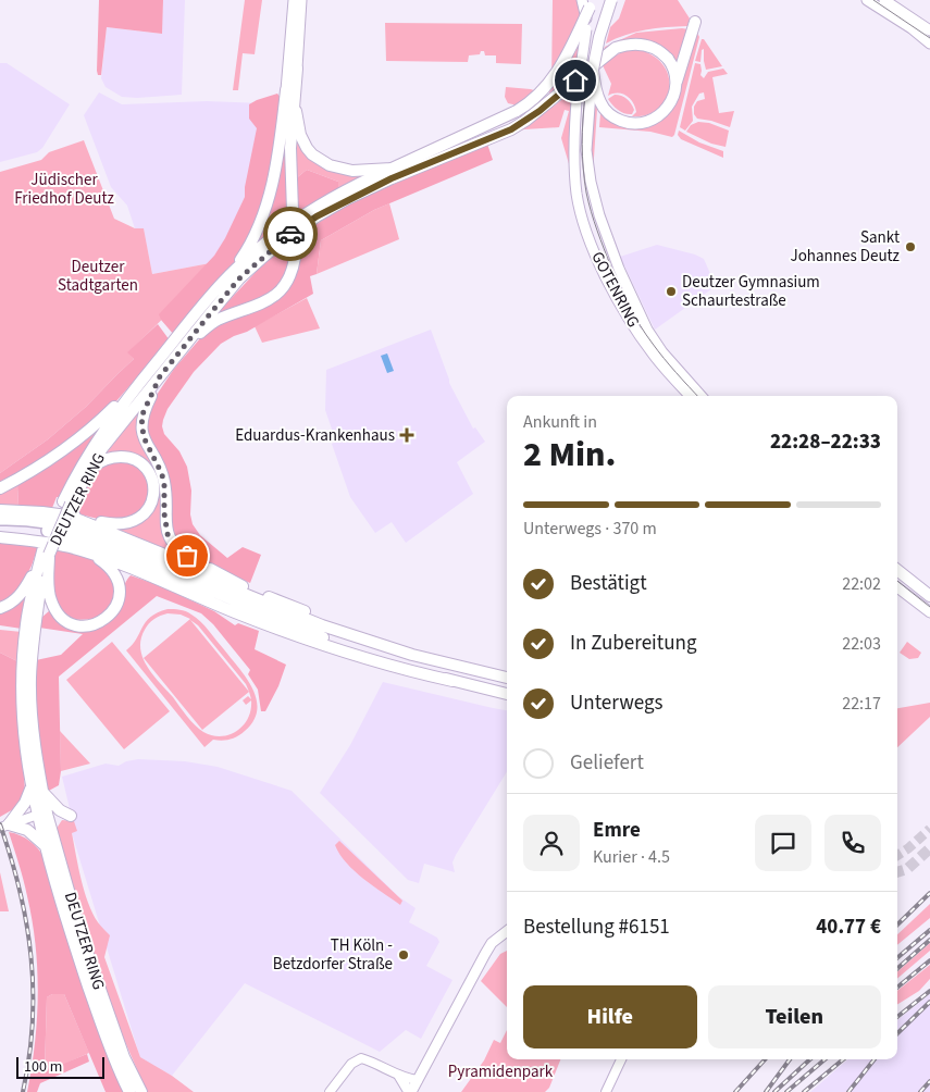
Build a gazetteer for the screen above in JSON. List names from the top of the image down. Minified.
{"streets":{"main road":["GOTENRING","DEUTZER RING"]},"parks":["Jüdischer Friedhof Deutz","Deutzer Stadtgarten","Pyramidenpark"],"places":{"other":["Sankt Johannes Deutz","Deutzer Gymnasium Schaurtestraße","TH Köln - Betzdorfer Straße"],"health":["Eduardus-Krankenhaus"]},"scale_bar":"100 m","page":{"heading":["2 Min.","Ankunft in","22:28–22:33"],"panel":["Emre","Kurier · 4.5","Bestellung #6151","40.77 €"],"bar":"Unterwegs · 370 m","list":[["Bestätigt","22:02"],["In Zubereitung","22:03"],["Unterwegs","22:17"],"Geliefert"],"buttons":["Hilfe","Teilen"],"scale":"100 m"}}
